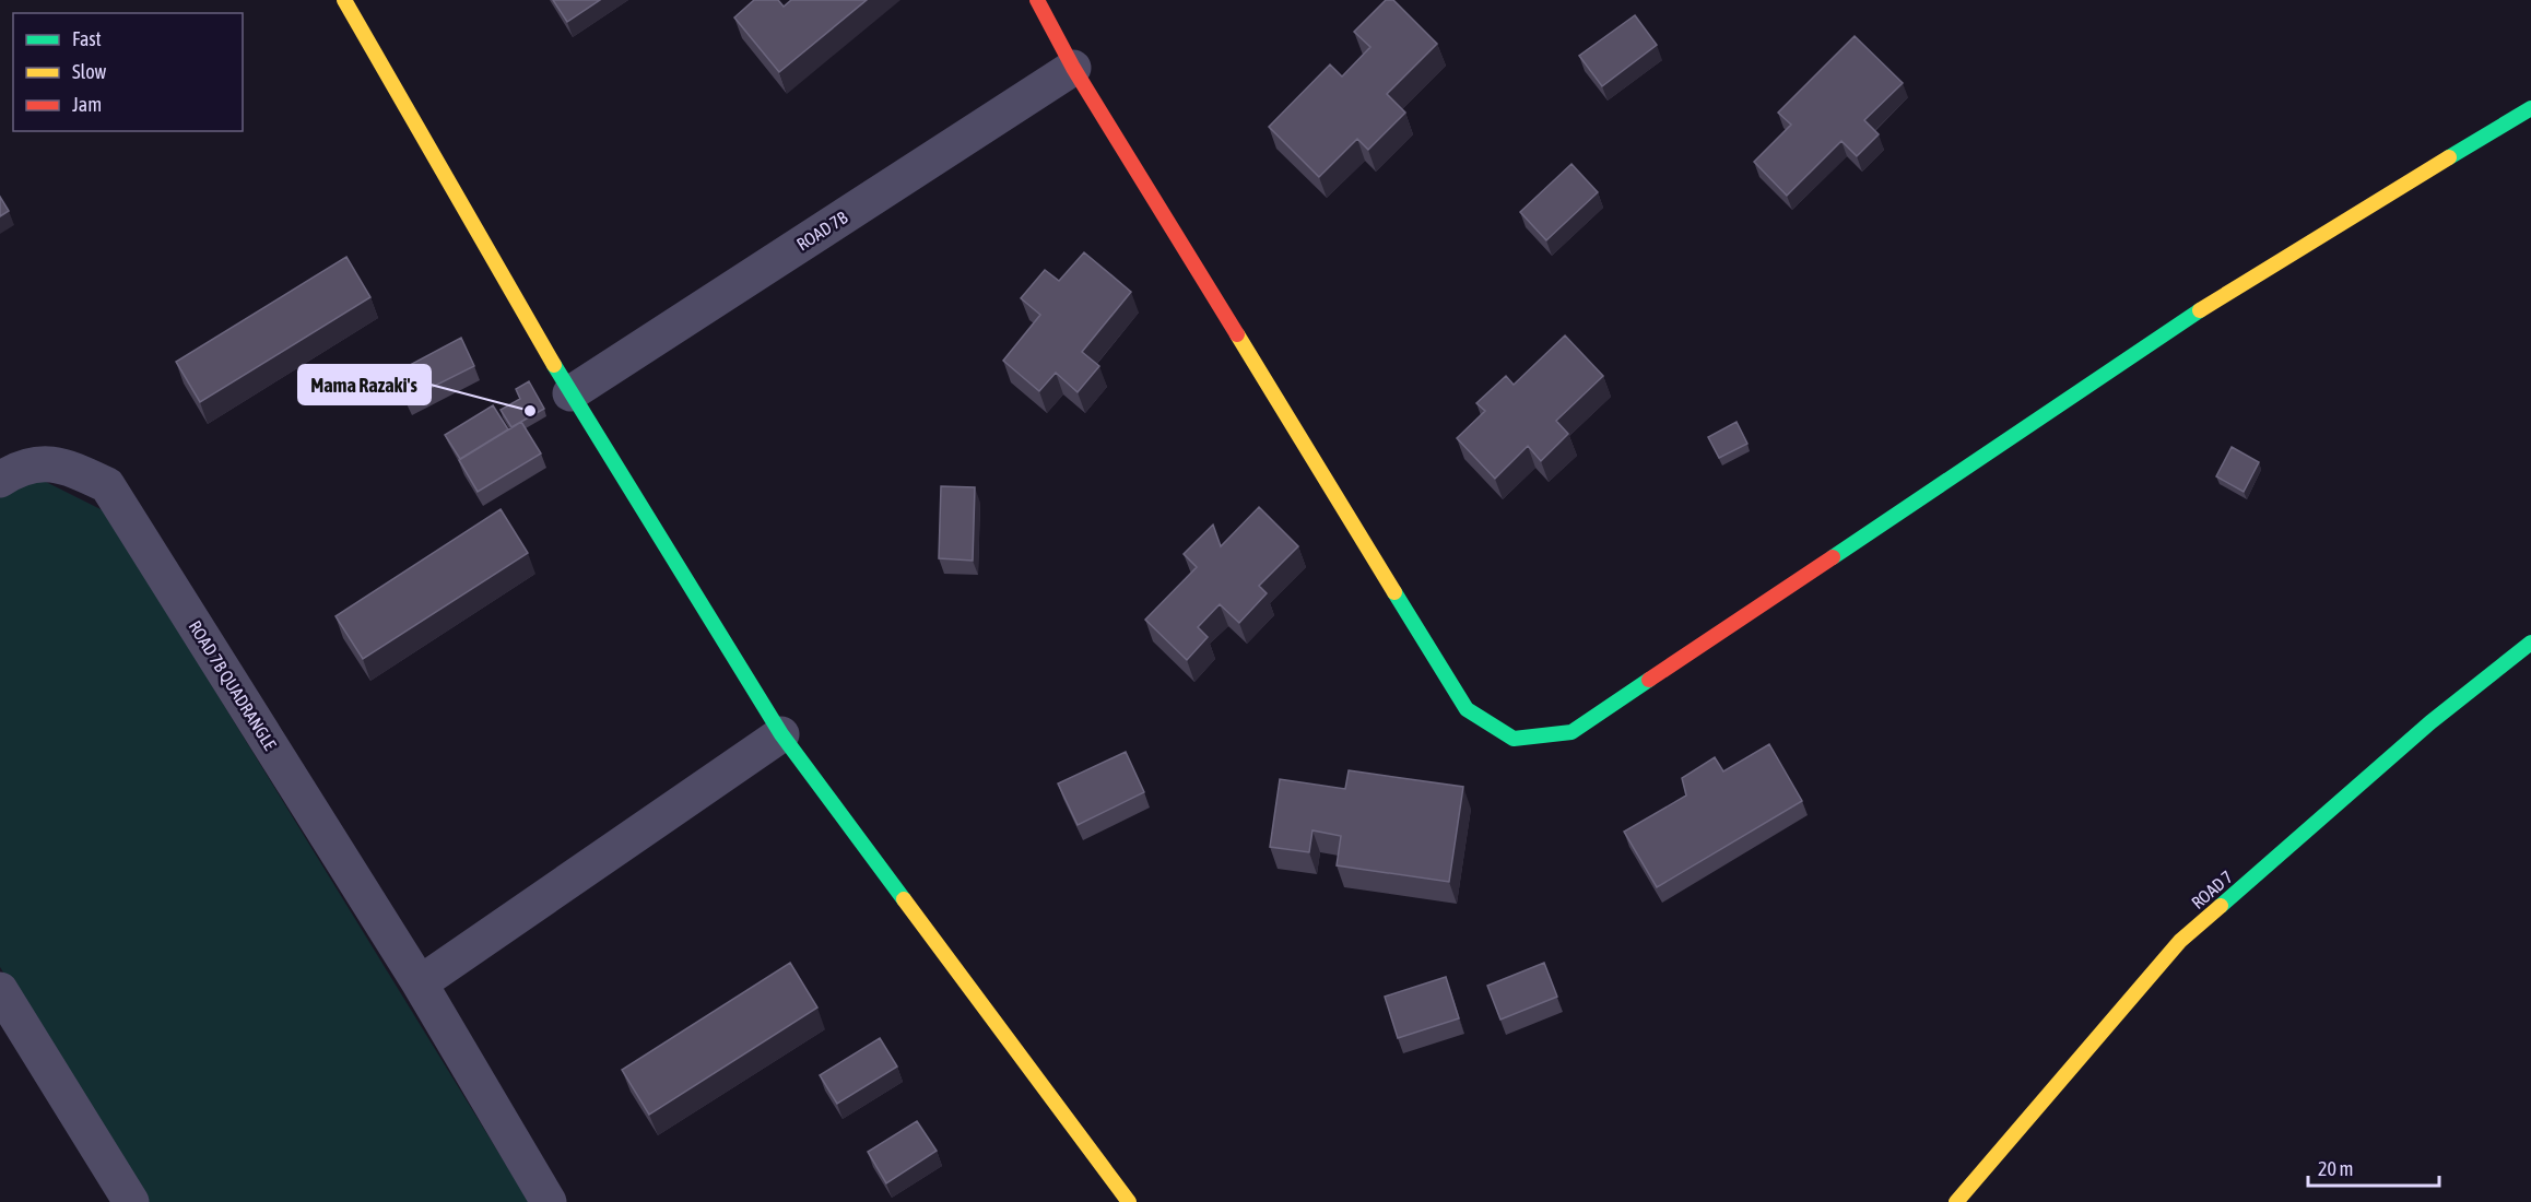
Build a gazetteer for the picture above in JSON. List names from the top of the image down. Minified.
{"streets":{"street":["ROAD 7B","ROAD 7B QUADRANGLE","ROAD 7"]},"places":["Mama Razaki's"],"legend":["Fast","Slow","Jam"],"scale_bar":"20 m"}
